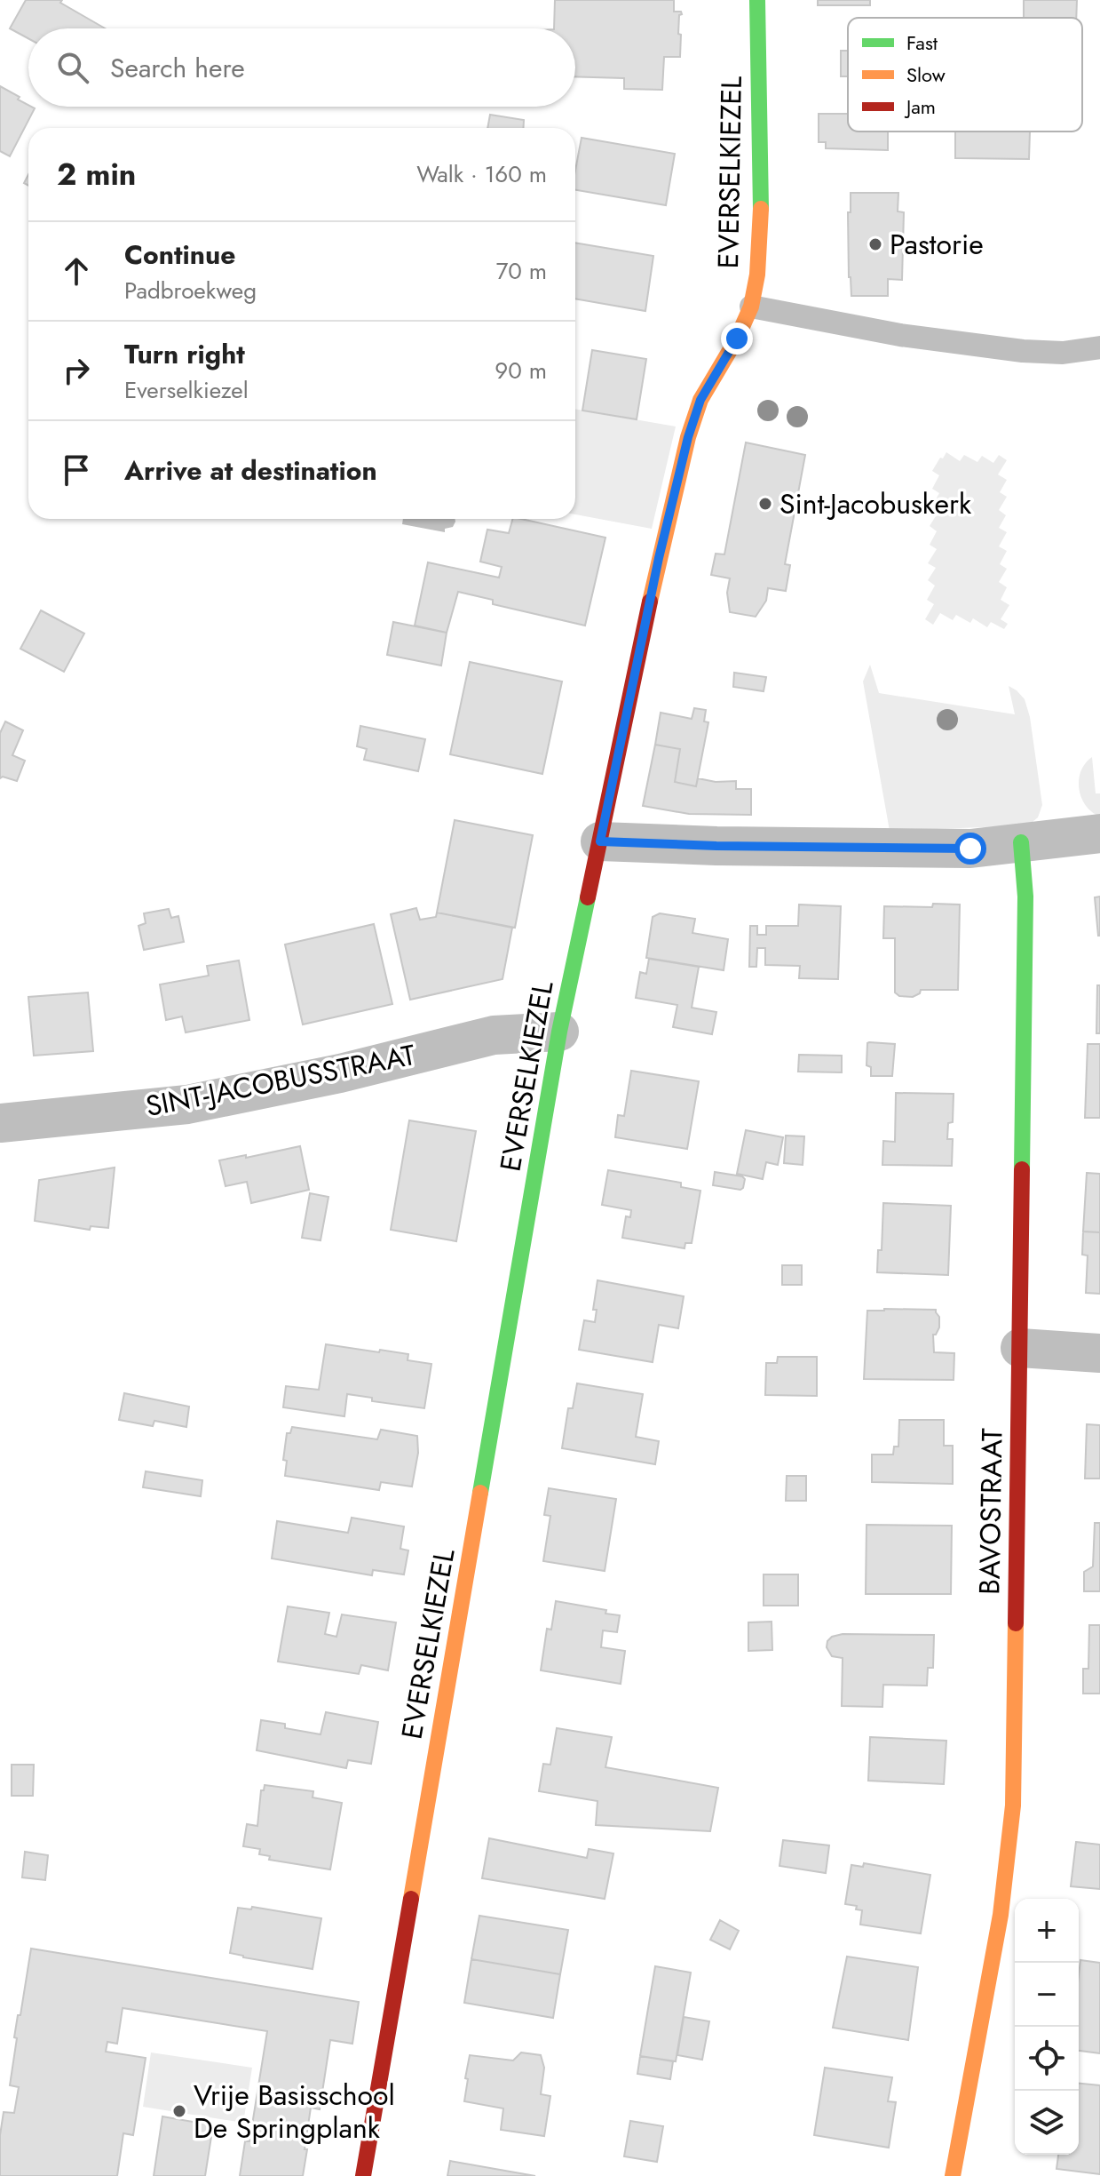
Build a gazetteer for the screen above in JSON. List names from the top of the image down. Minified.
{"streets":{"street":["EVERSELKIEZEL","SINT-JACOBUSSTRAAT","BAVOSTRAAT"]},"crossings":[["EVERSELKIEZEL","SINT-JACOBUSSTRAAT"]],"places":["Pastorie","Sint-Jacobuskerk","Vrije Basisschool De Springplank"],"legend":["Fast","Slow","Jam"],"page":{"search":"Search here","heading":["2 min","Walk · 160 m"],"list":[["Continue","Padbroekweg","70 m"],["Turn right","Everselkiezel","90 m"],"Arrive at destination"],"map_buttons":["+","−"]}}
